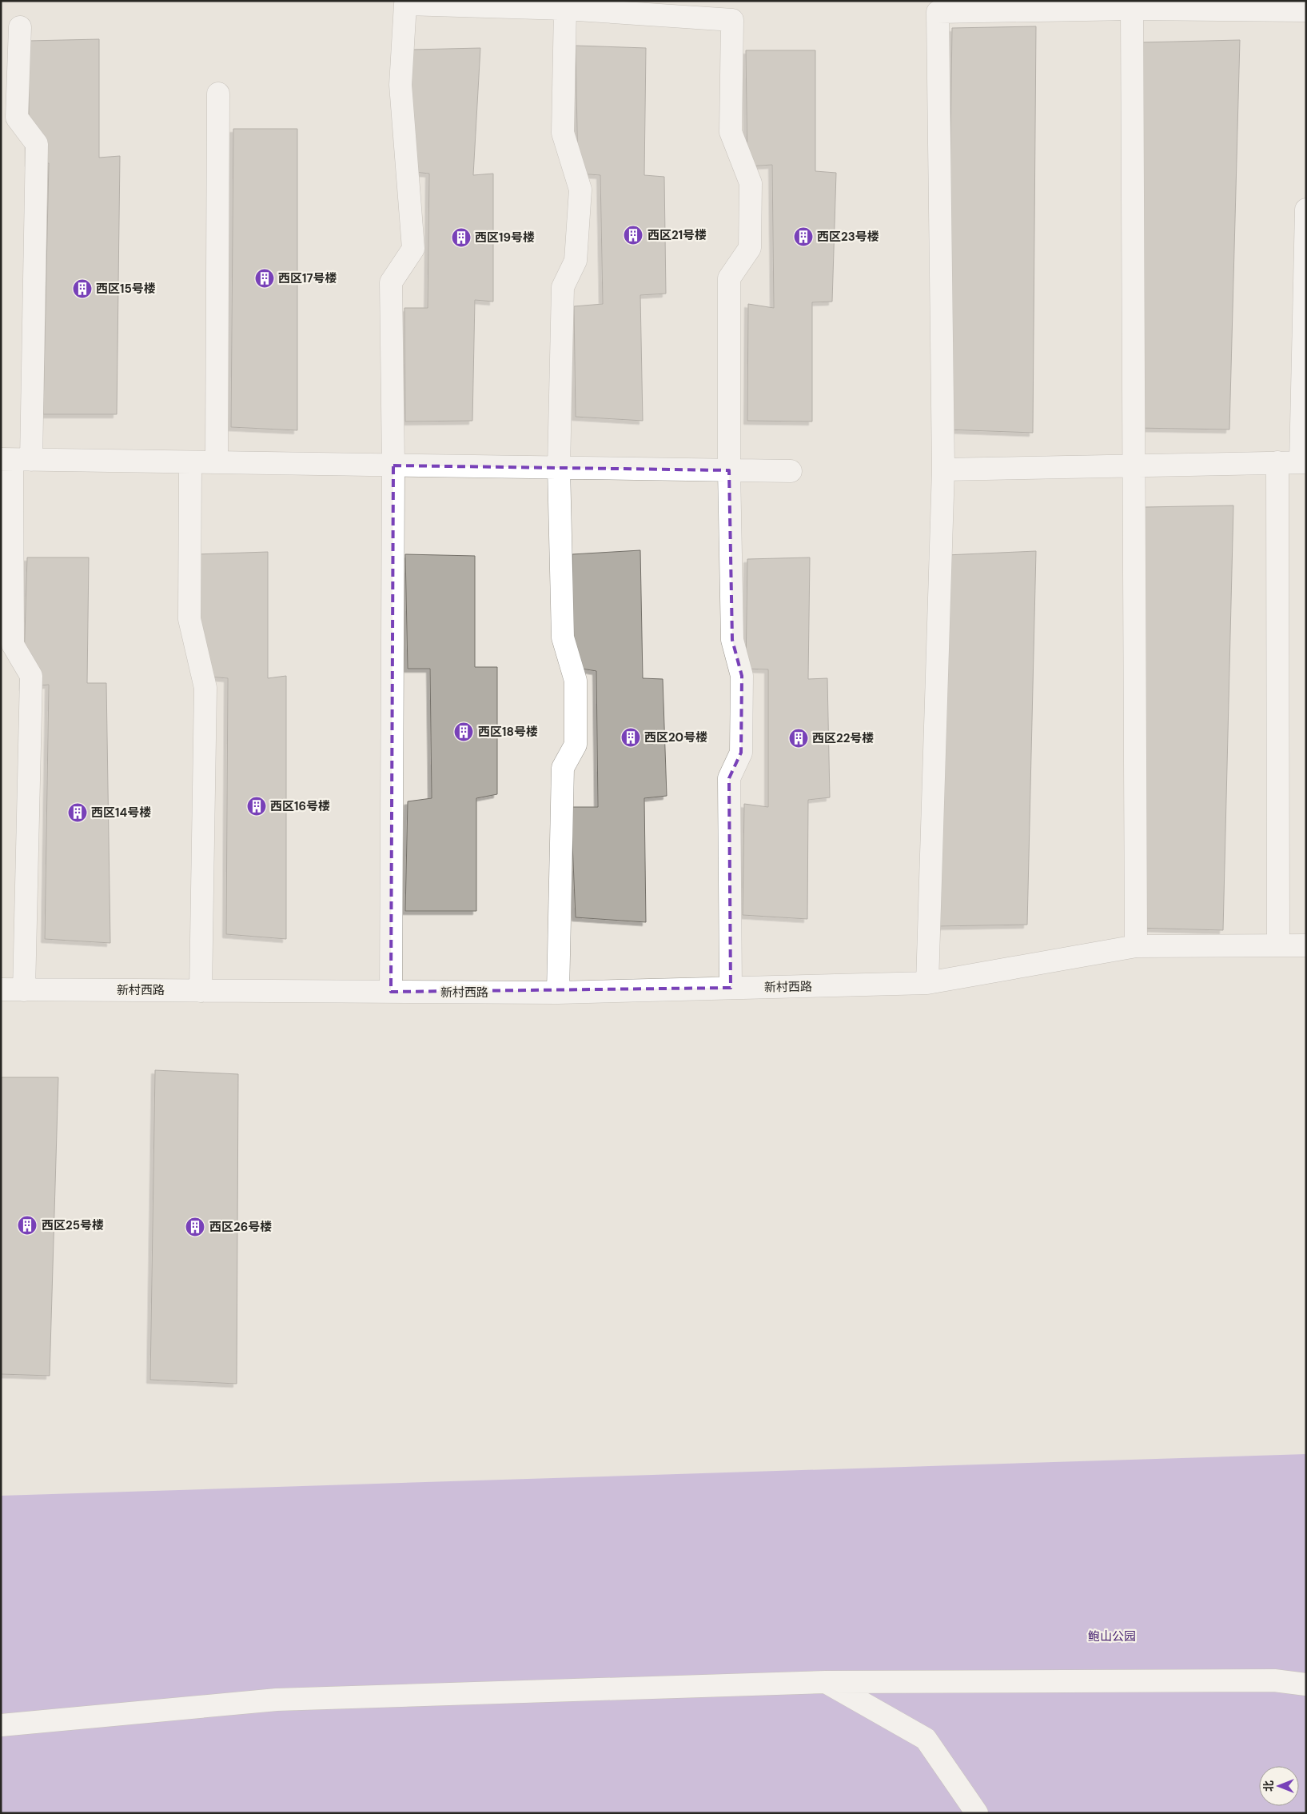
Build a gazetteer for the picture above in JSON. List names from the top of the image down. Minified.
{"streets":{"street":["新村西路"]},"parks":["鲍山公园"],"places":{"building":["西区21号楼","西区23号楼","西区19号楼","西区17号楼","西区15号楼","西区18号楼","西区20号楼","西区22号楼","西区16号楼","西区14号楼","西区25号楼","西区26号楼"]},"north":"left"}
